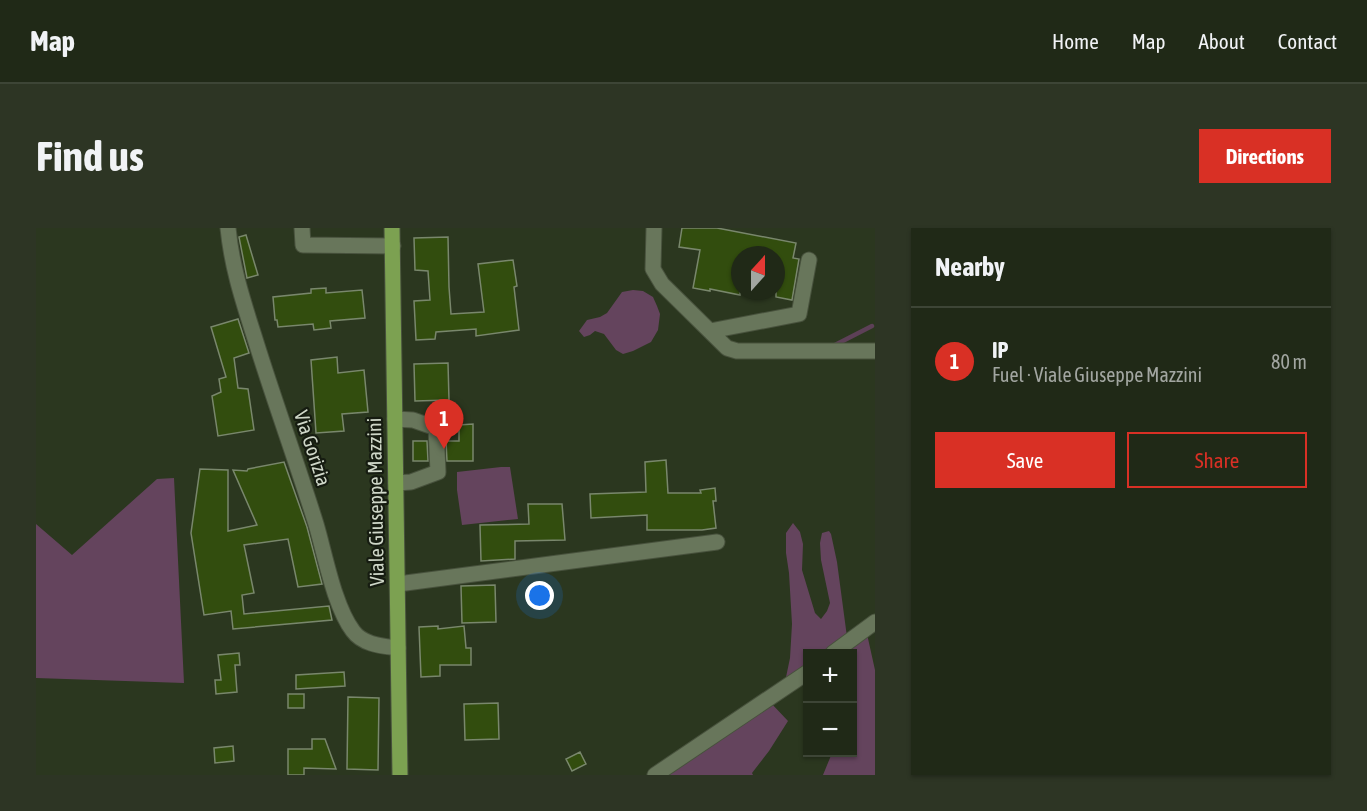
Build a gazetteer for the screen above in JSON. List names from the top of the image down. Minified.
{"streets":{"main road":["Viale Giuseppe Mazzini"],"street":["Via Gorizia"]},"crossings":[["Via Gorizia","Viale Giuseppe Mazzini"]],"north":"top","page":{"header":"Map","nav":["Home","Map","About","Contact"],"buttons":["Directions",["Save","Share"]],"title":"Find us","heading":"Nearby","list":[{"mark":"1","name":"IP","note":"Fuel · Viale Giuseppe Mazzini","value":"80 m"}],"pins":"1","map_buttons":["+","−"]}}
